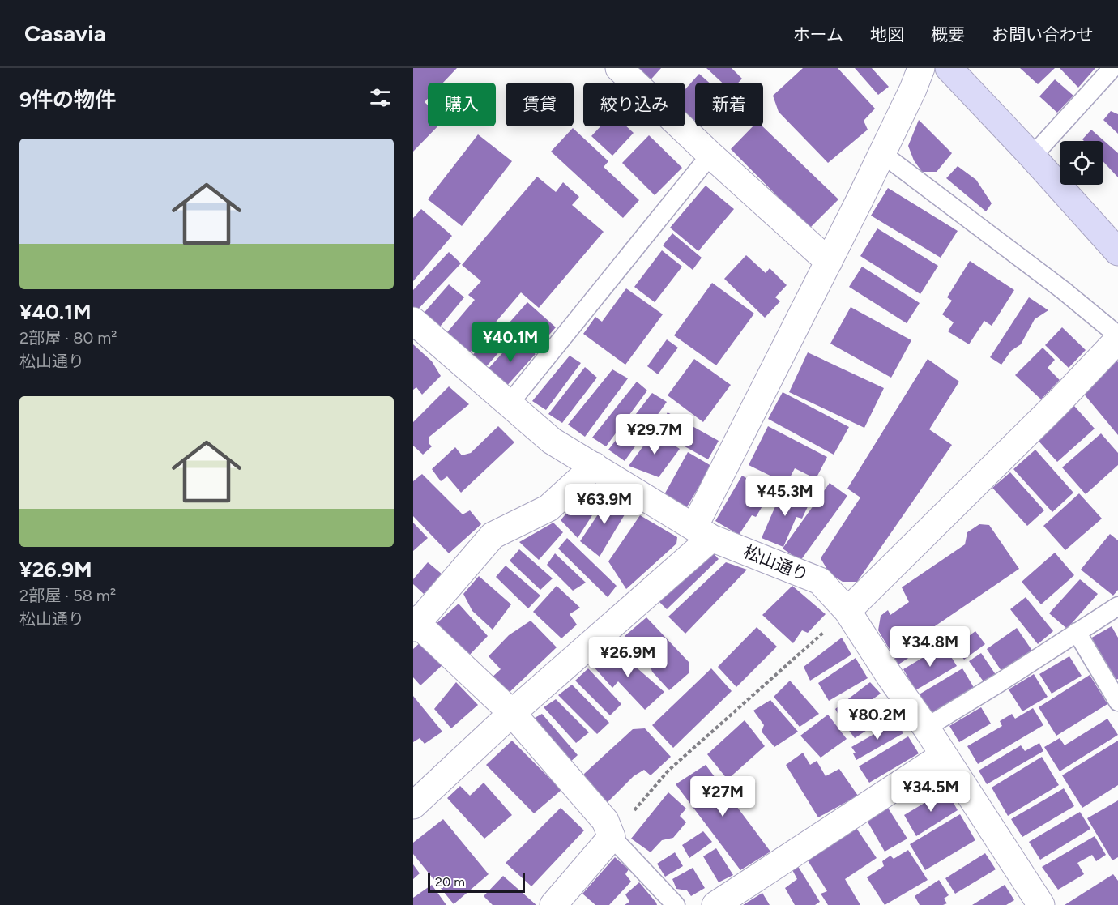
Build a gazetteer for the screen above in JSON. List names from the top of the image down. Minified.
{"streets":{"street":["松山通り"]},"scale_bar":"20 m","page":{"header":"Casavia","nav":["ホーム","地図","概要","お問い合わせ"],"heading":"9件の物件","chip":["購入","賃貸","絞り込み","新着"],"list":[{"name":"¥40.1M","note":"2部屋 · 80 m² · 松山通り"},{"name":"¥26.9M","note":"2部屋 · 58 m² · 松山通り"}],"price":["¥40.1M","¥29.7M","¥45.3M","¥63.9M","¥34.8M","¥26.9M","¥80.2M","¥34.5M","¥27M"],"scale":"20 m"}}
